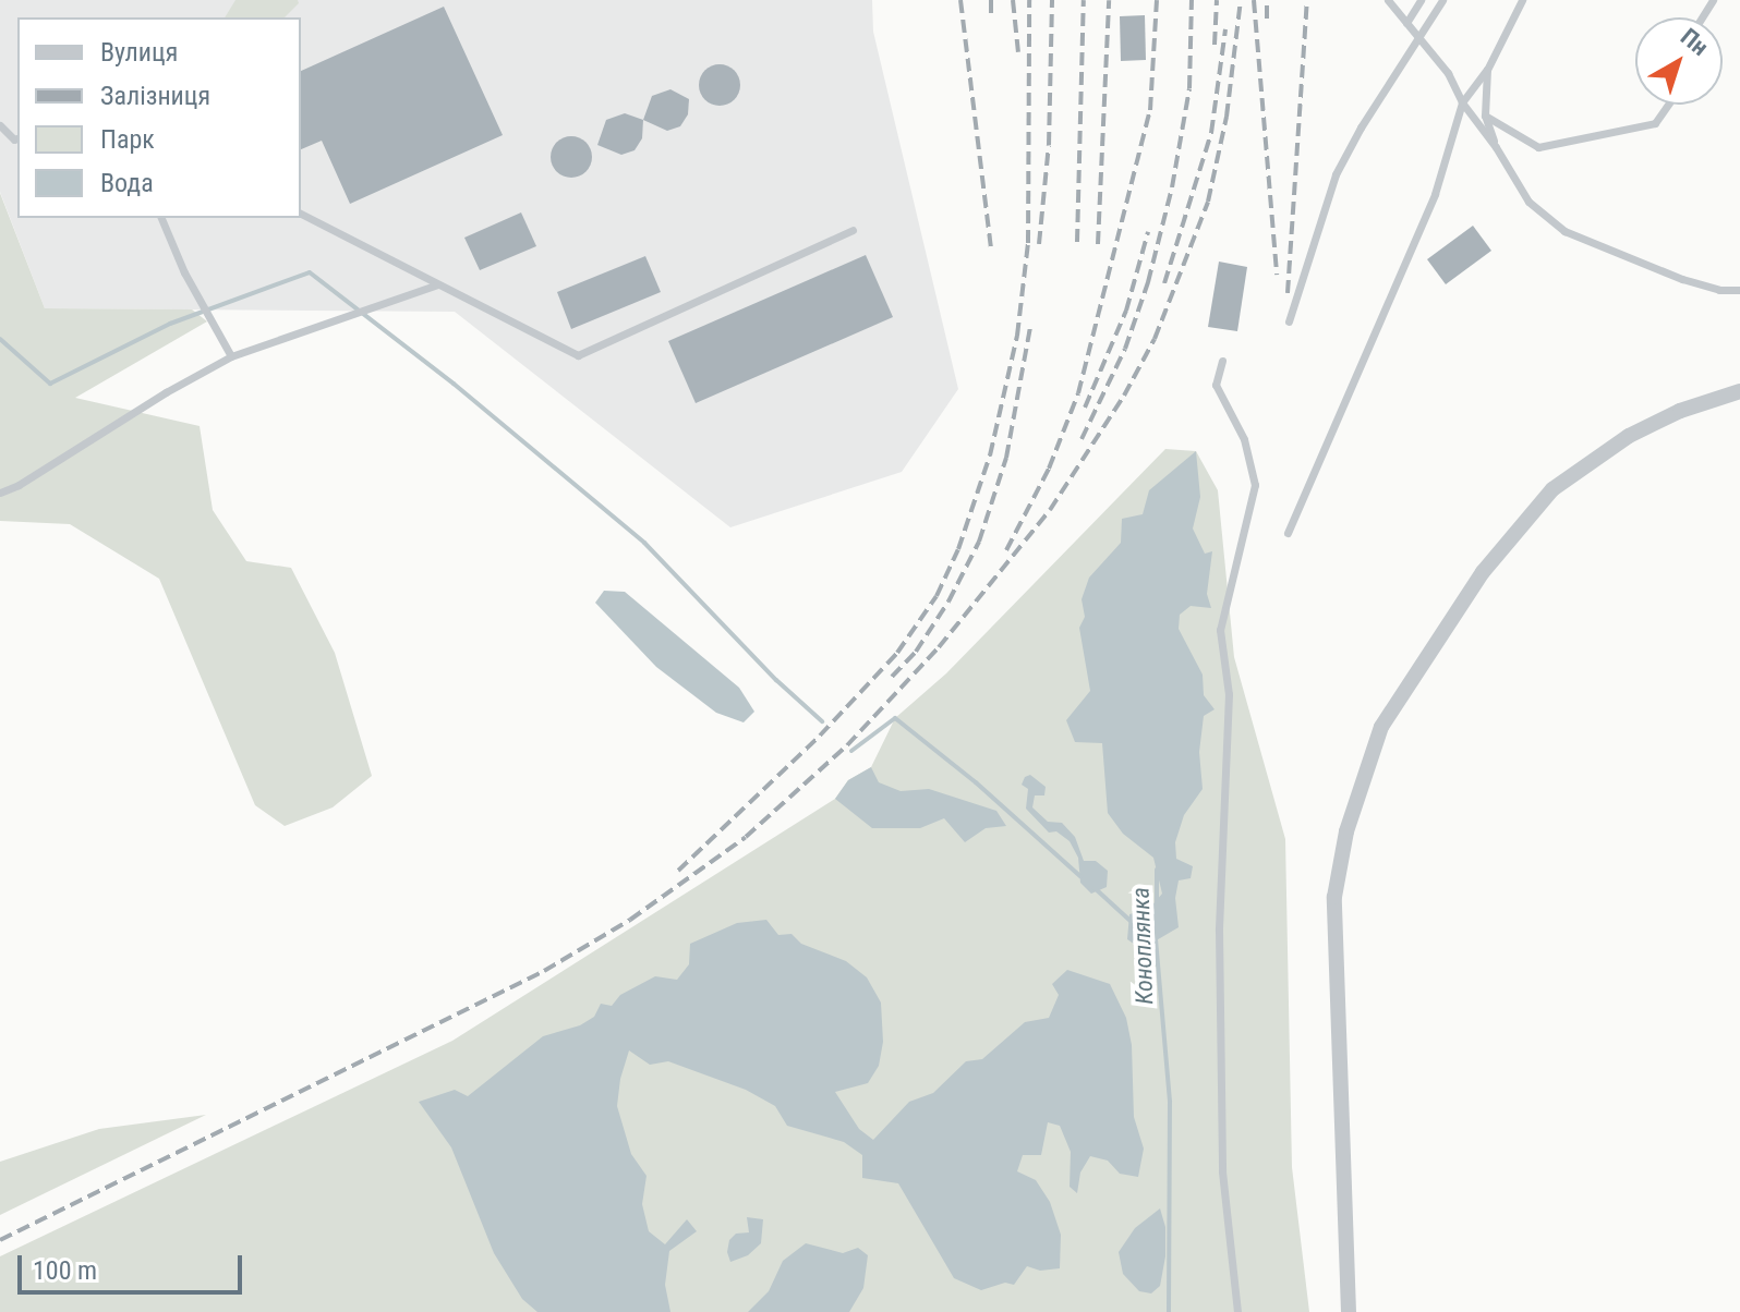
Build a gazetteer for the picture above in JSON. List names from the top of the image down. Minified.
{"water":["Коноплянка"],"legend":["Вулиця","Залізниця","Парк","Вода"],"scale_bar":"100 m","north":"top right"}
